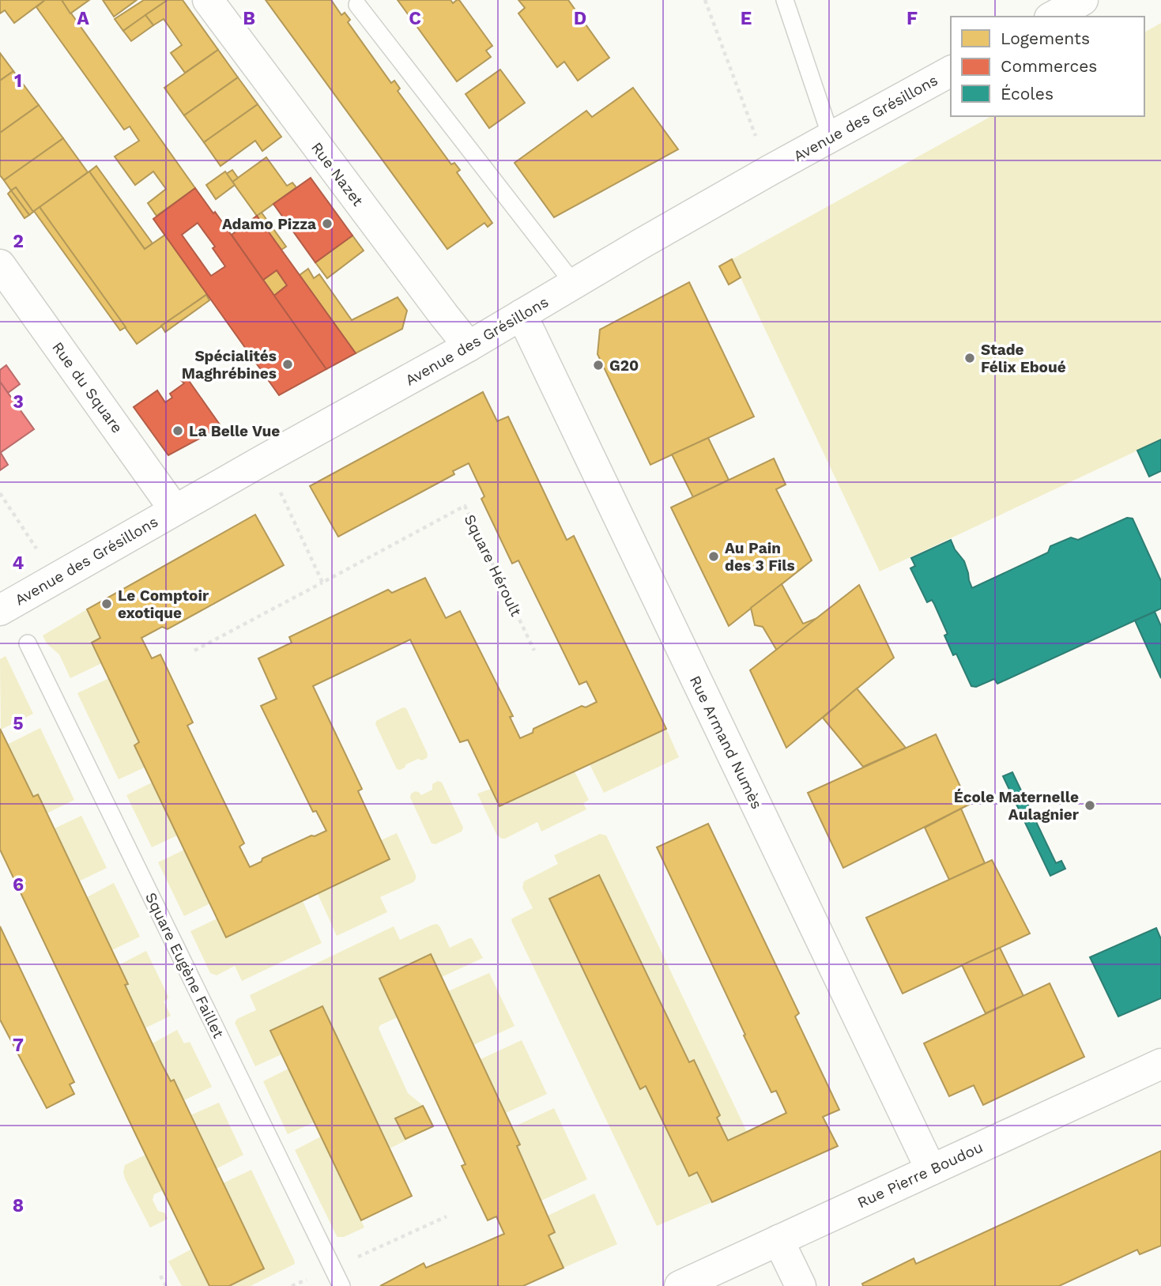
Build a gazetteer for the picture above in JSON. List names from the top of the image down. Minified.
{"streets":{"street":["Avenue des Grésillons","Rue Nazet","Rue du Square","Rue Armand Numès","Rue Pierre Boudou"],"lane":["Square Eugène Faillet"],"path":["Square Héroult"]},"crossings":[["Avenue des Grésillons","Rue Nazet"],["Avenue des Grésillons","Rue du Square"],["Avenue des Grésillons","Rue Armand Numès"],["Rue Armand Numès","Rue Pierre Boudou"]],"places":["Adamo Pizza","Stade Félix Eboué","Spécialités Maghrébines","G20","La Belle Vue","Au Pain des 3 Fils","Le Comptoir exotique","École Maternelle Aulagnier"],"legend":["Logements","Commerces","Écoles"],"grid":{"columns":["A","B","C","D","E","F"],"rows":["1","2","3","4","5","6","7","8"]}}
